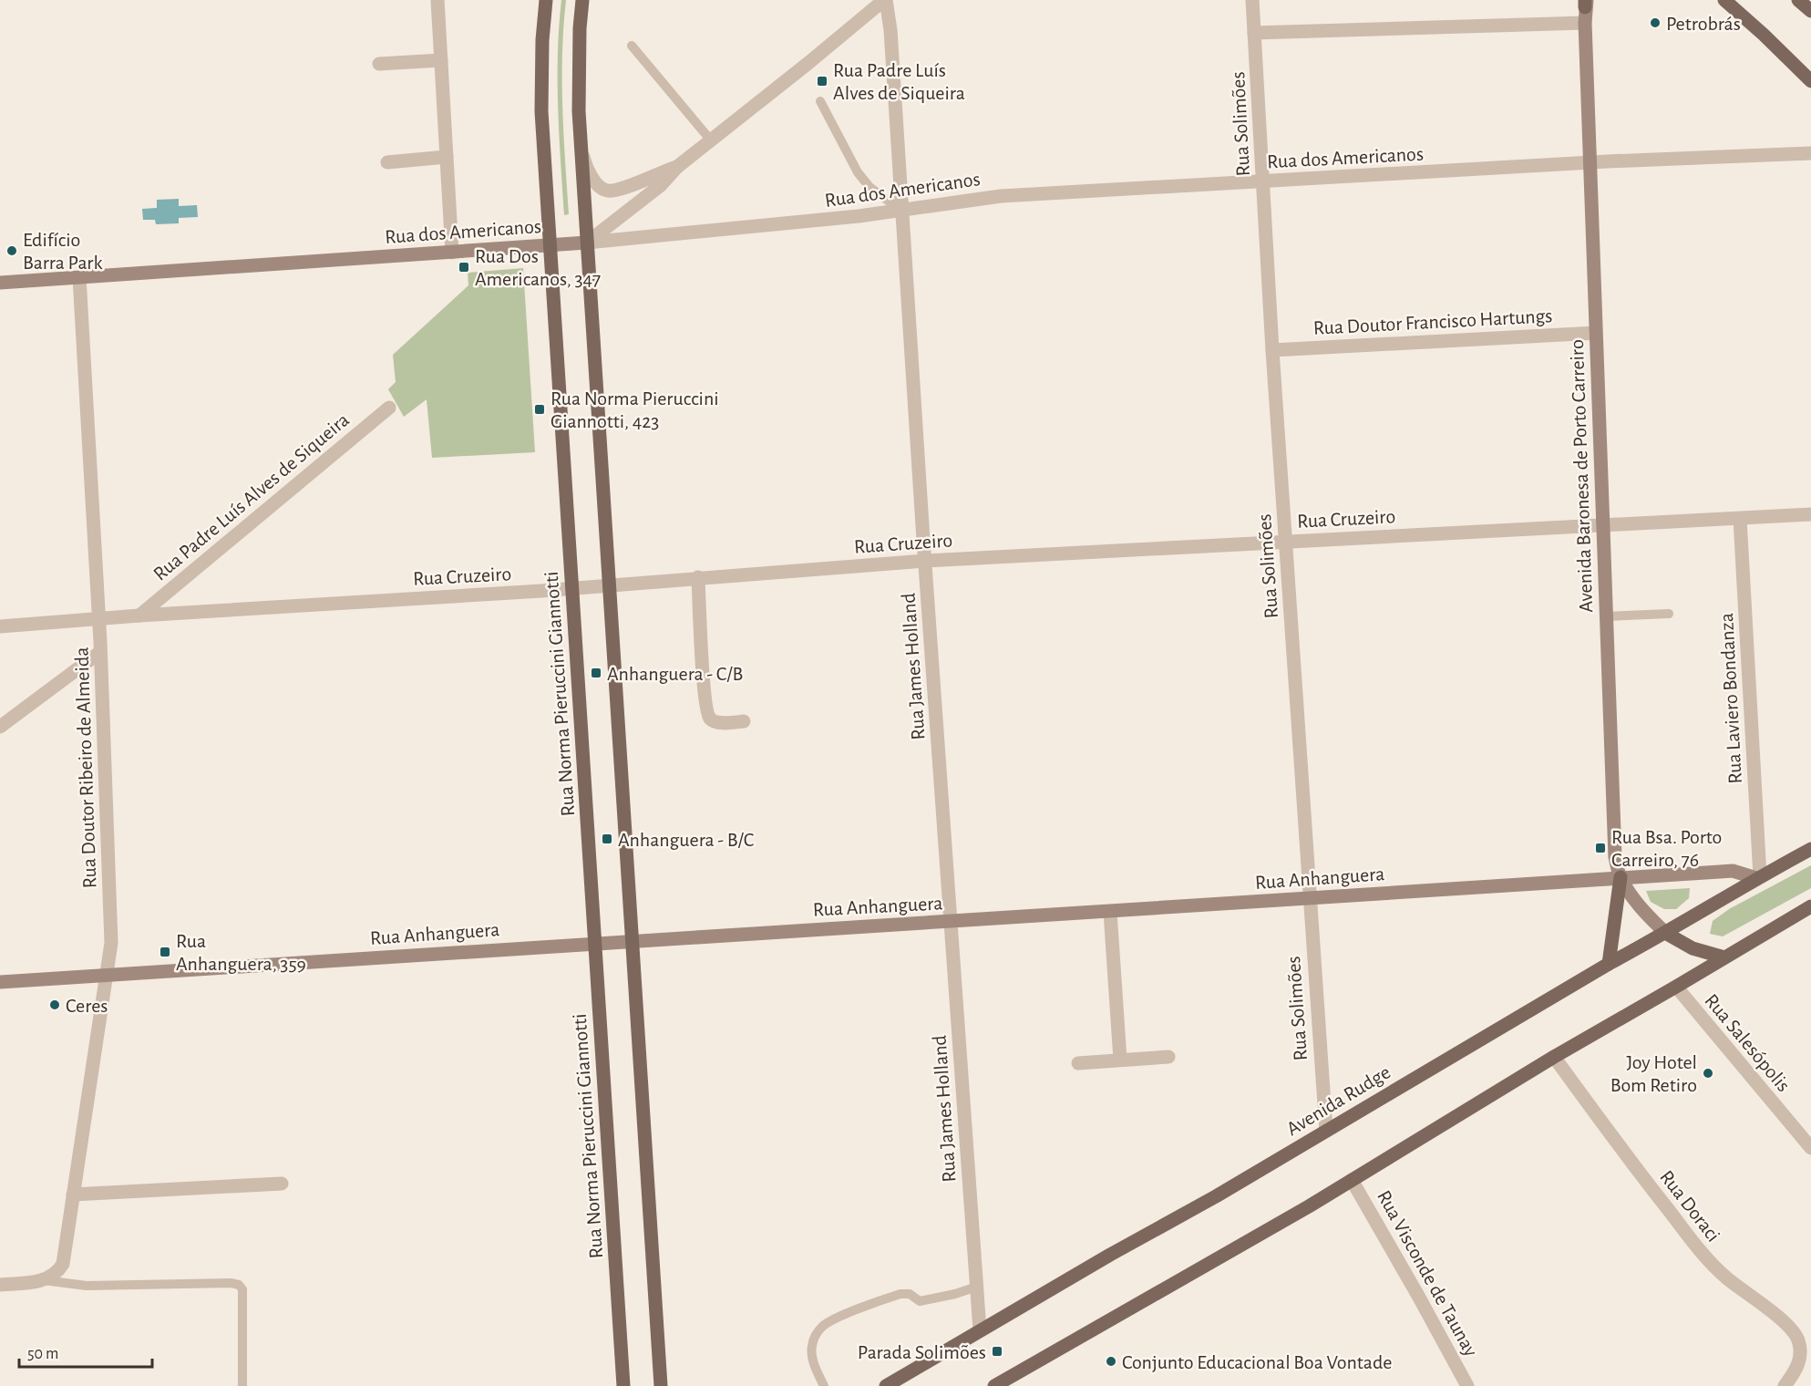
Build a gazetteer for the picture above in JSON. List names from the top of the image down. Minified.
{"streets":{"main road":["Rua Norma Pieruccini Giannotti","Avenida Rudge"],"street":["Rua Solimões","Rua dos Americanos","Rua Doutor Francisco Hartungs","Avenida Baronesa de Porto Carreiro","Rua Padre Luís Alves de Siqueira","Rua Cruzeiro","Rua James Holland","Rua Laviero Bondanza","Rua Doutor Ribeiro de Almeida","Rua Anhanguera","Rua Salesópolis","Rua Doraci","Rua Visconde de Taunay"]},"crossings":[["Rua Solimões","Rua dos Americanos"],["Rua Solimões","Rua Doutor Francisco Hartungs"],["Rua Solimões","Rua Cruzeiro"],["Rua Solimões","Rua Anhanguera"],["Rua Solimões","Avenida Rudge"],["Rua dos Americanos","Avenida Baronesa de Porto Carreiro"],["Rua dos Americanos","Rua James Holland"],["Rua dos Americanos","Rua Norma Pieruccini Giannotti"],["Rua dos Americanos","Rua Doutor Ribeiro de Almeida"],["Rua Doutor Francisco Hartungs","Avenida Baronesa de Porto Carreiro"],["Avenida Baronesa de Porto Carreiro","Rua Cruzeiro"],["Avenida Baronesa de Porto Carreiro","Rua Anhanguera"],["Avenida Baronesa de Porto Carreiro","Avenida Rudge"],["Rua Padre Luís Alves de Siqueira","Rua Cruzeiro"],["Rua Cruzeiro","Rua James Holland"],["Rua Cruzeiro","Rua Norma Pieruccini Giannotti"],["Rua Cruzeiro","Rua Laviero Bondanza"],["Rua Cruzeiro","Rua Doutor Ribeiro de Almeida"],["Rua James Holland","Rua Anhanguera"],["Rua James Holland","Avenida Rudge"],["Rua Norma Pieruccini Giannotti","Rua Anhanguera"],["Rua Laviero Bondanza","Rua Anhanguera"],["Rua Laviero Bondanza","Avenida Rudge"],["Rua Doutor Ribeiro de Almeida","Rua Anhanguera"],["Rua Anhanguera","Avenida Rudge"]],"places":{"other":["Petrobrás","Edifício Barra Park","Ceres","Joy Hotel Bom Retiro","Conjunto Educacional Boa Vontade"],"transit":["Rua Padre Luís Alves de Siqueira","Rua Dos Americanos, 347","Rua Norma Pieruccini Giannotti, 423","Anhanguera - C/B","Anhanguera - B/C","Rua Bsa. Porto Carreiro, 76","Rua Anhanguera, 359","Parada Solimões"]},"scale_bar":"50 m"}
